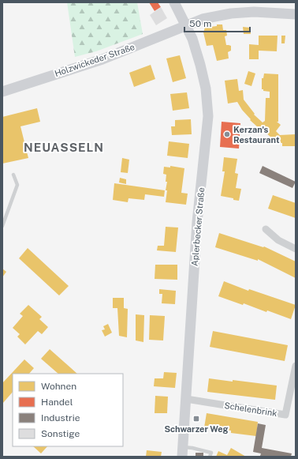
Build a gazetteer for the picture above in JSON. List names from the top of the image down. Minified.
{"streets":{"main road":["Holzwickeder Straße","Aplerbecker Straße"],"street":["Schelenbrink"]},"crossings":[["Holzwickeder Straße","Aplerbecker Straße"],["Aplerbecker Straße","Schelenbrink"]],"districts":["NEUASSELN"],"places":{"other":["Kerzan's Restaurant"],"transit":["Schwarzer Weg"]},"legend":["Wohnen","Handel","Industrie","Sonstige"],"scale_bar":"50 m"}
